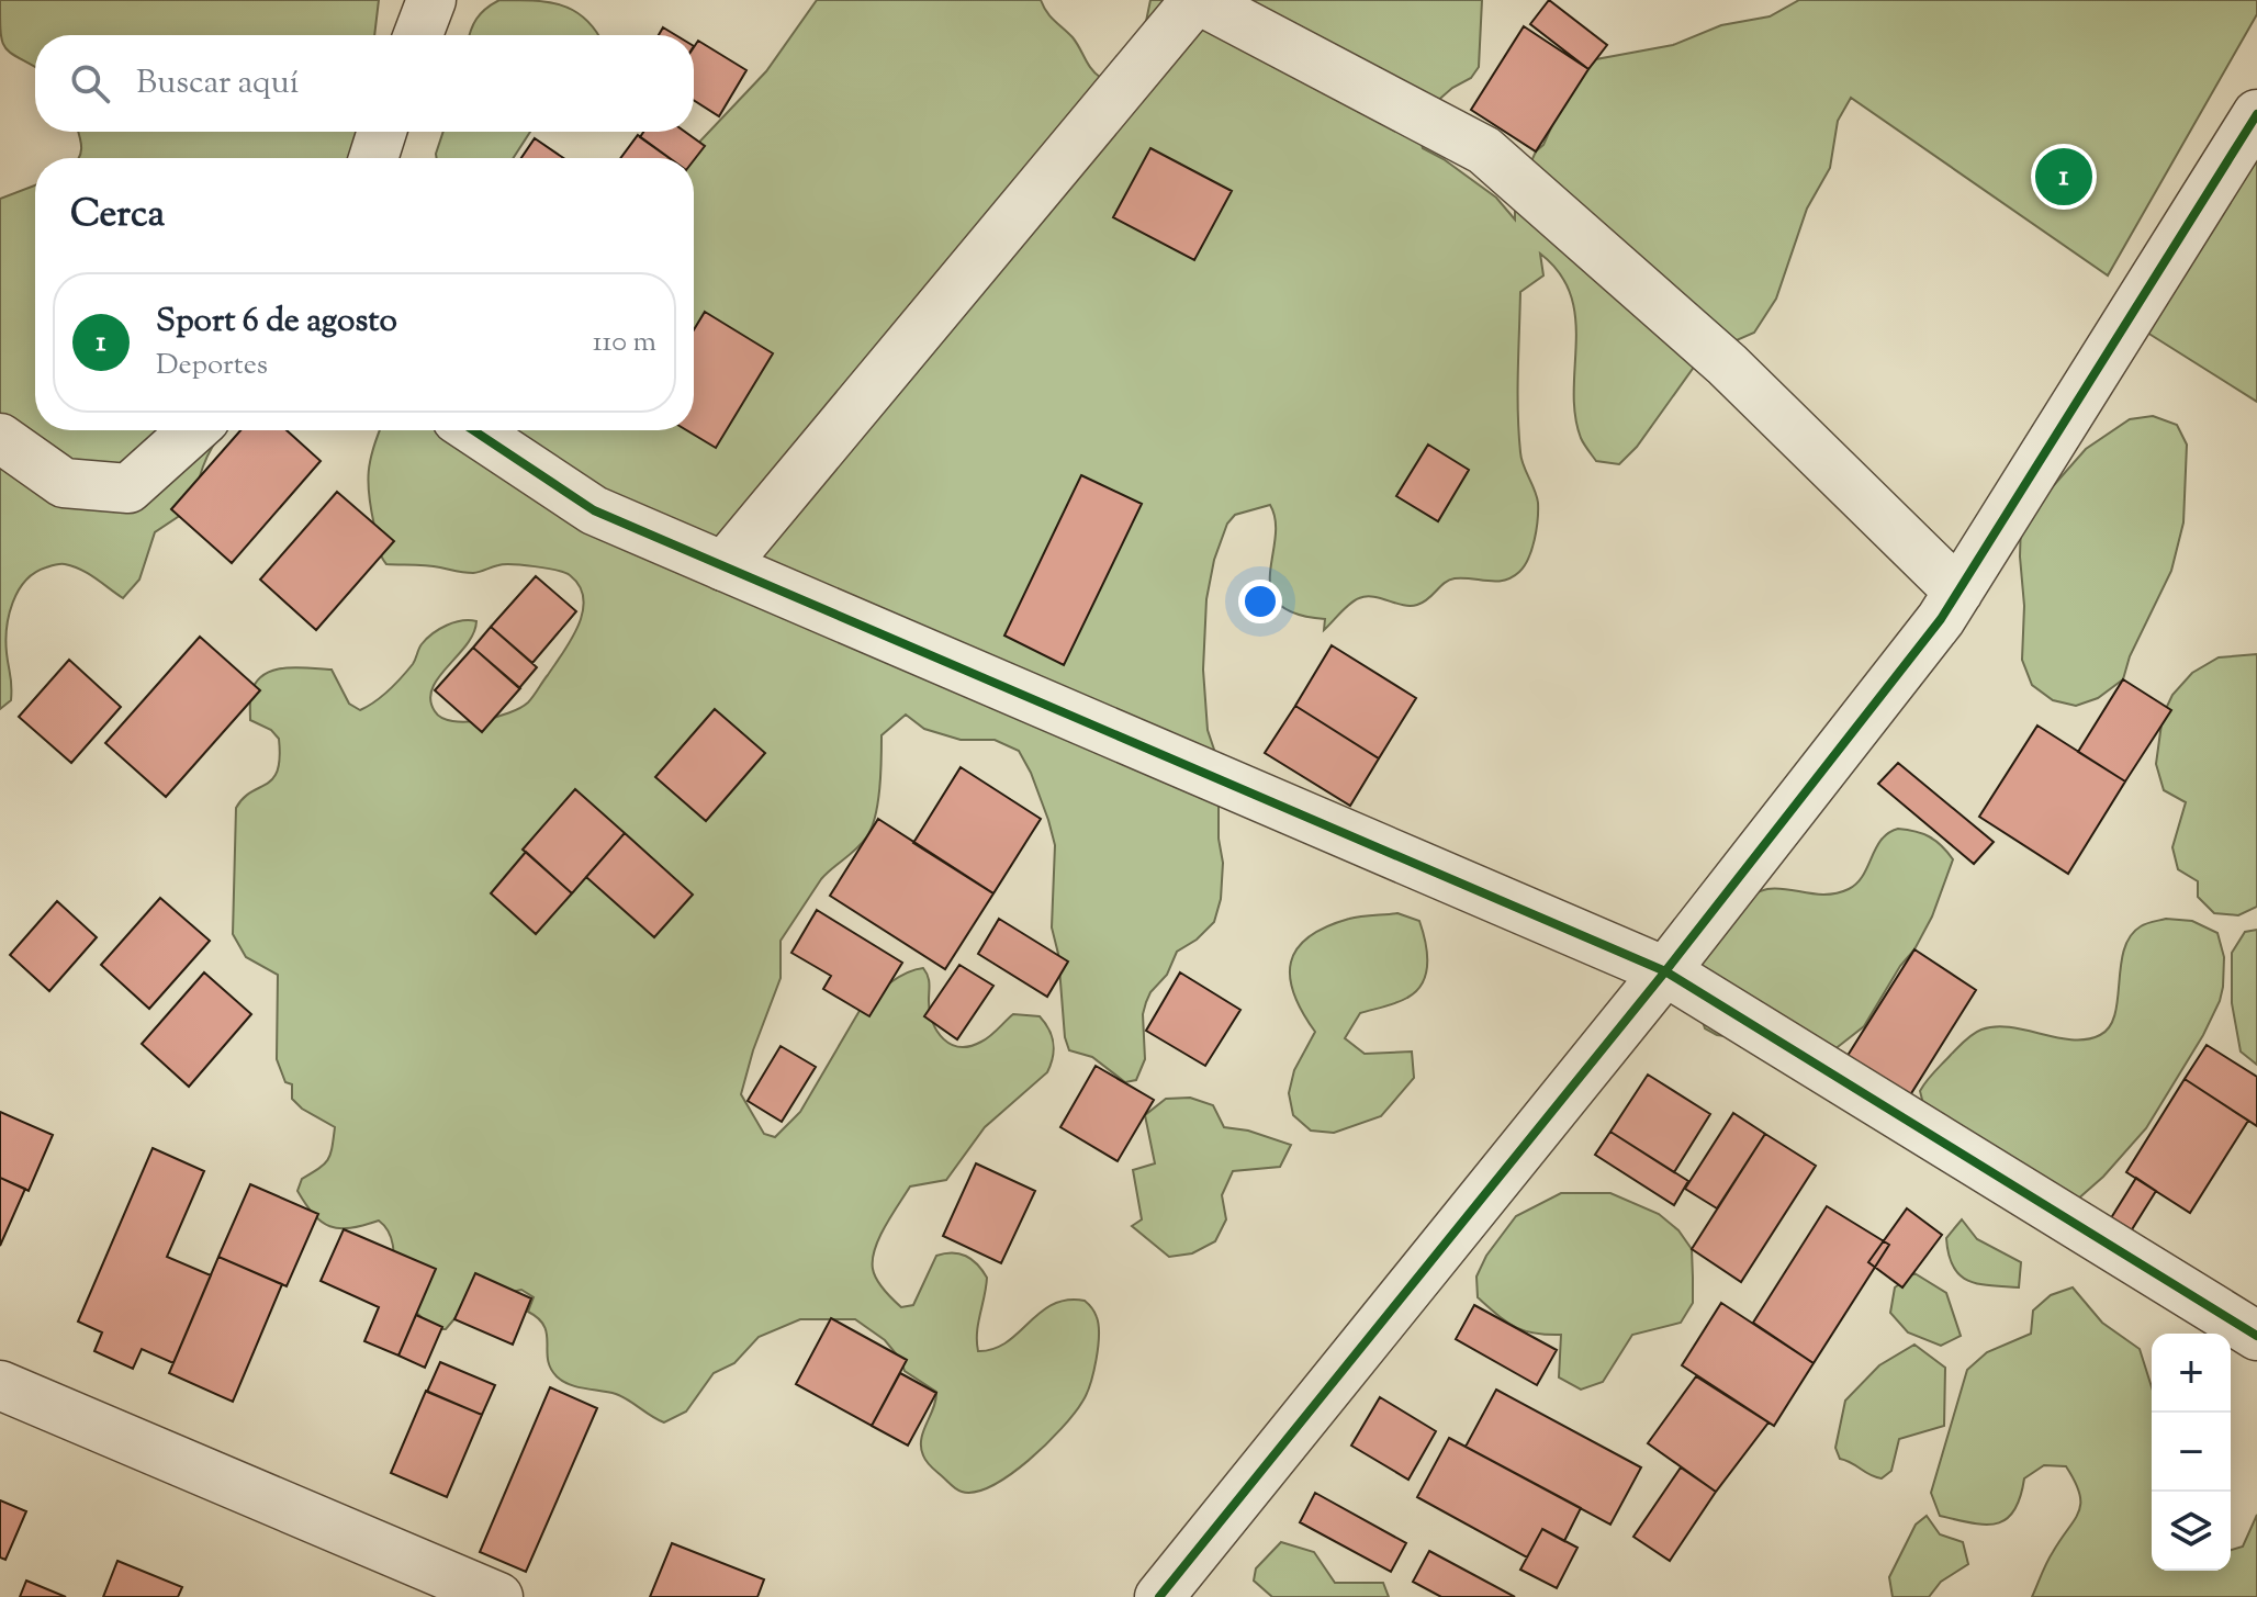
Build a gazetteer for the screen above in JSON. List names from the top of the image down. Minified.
{"page":{"search":"Buscar aquí","pins":"1","heading":"Cerca","list":[{"mark":"1","name":"Sport 6 de agosto","note":"Deportes","value":"110 m"}],"map_buttons":["+","−"]}}
